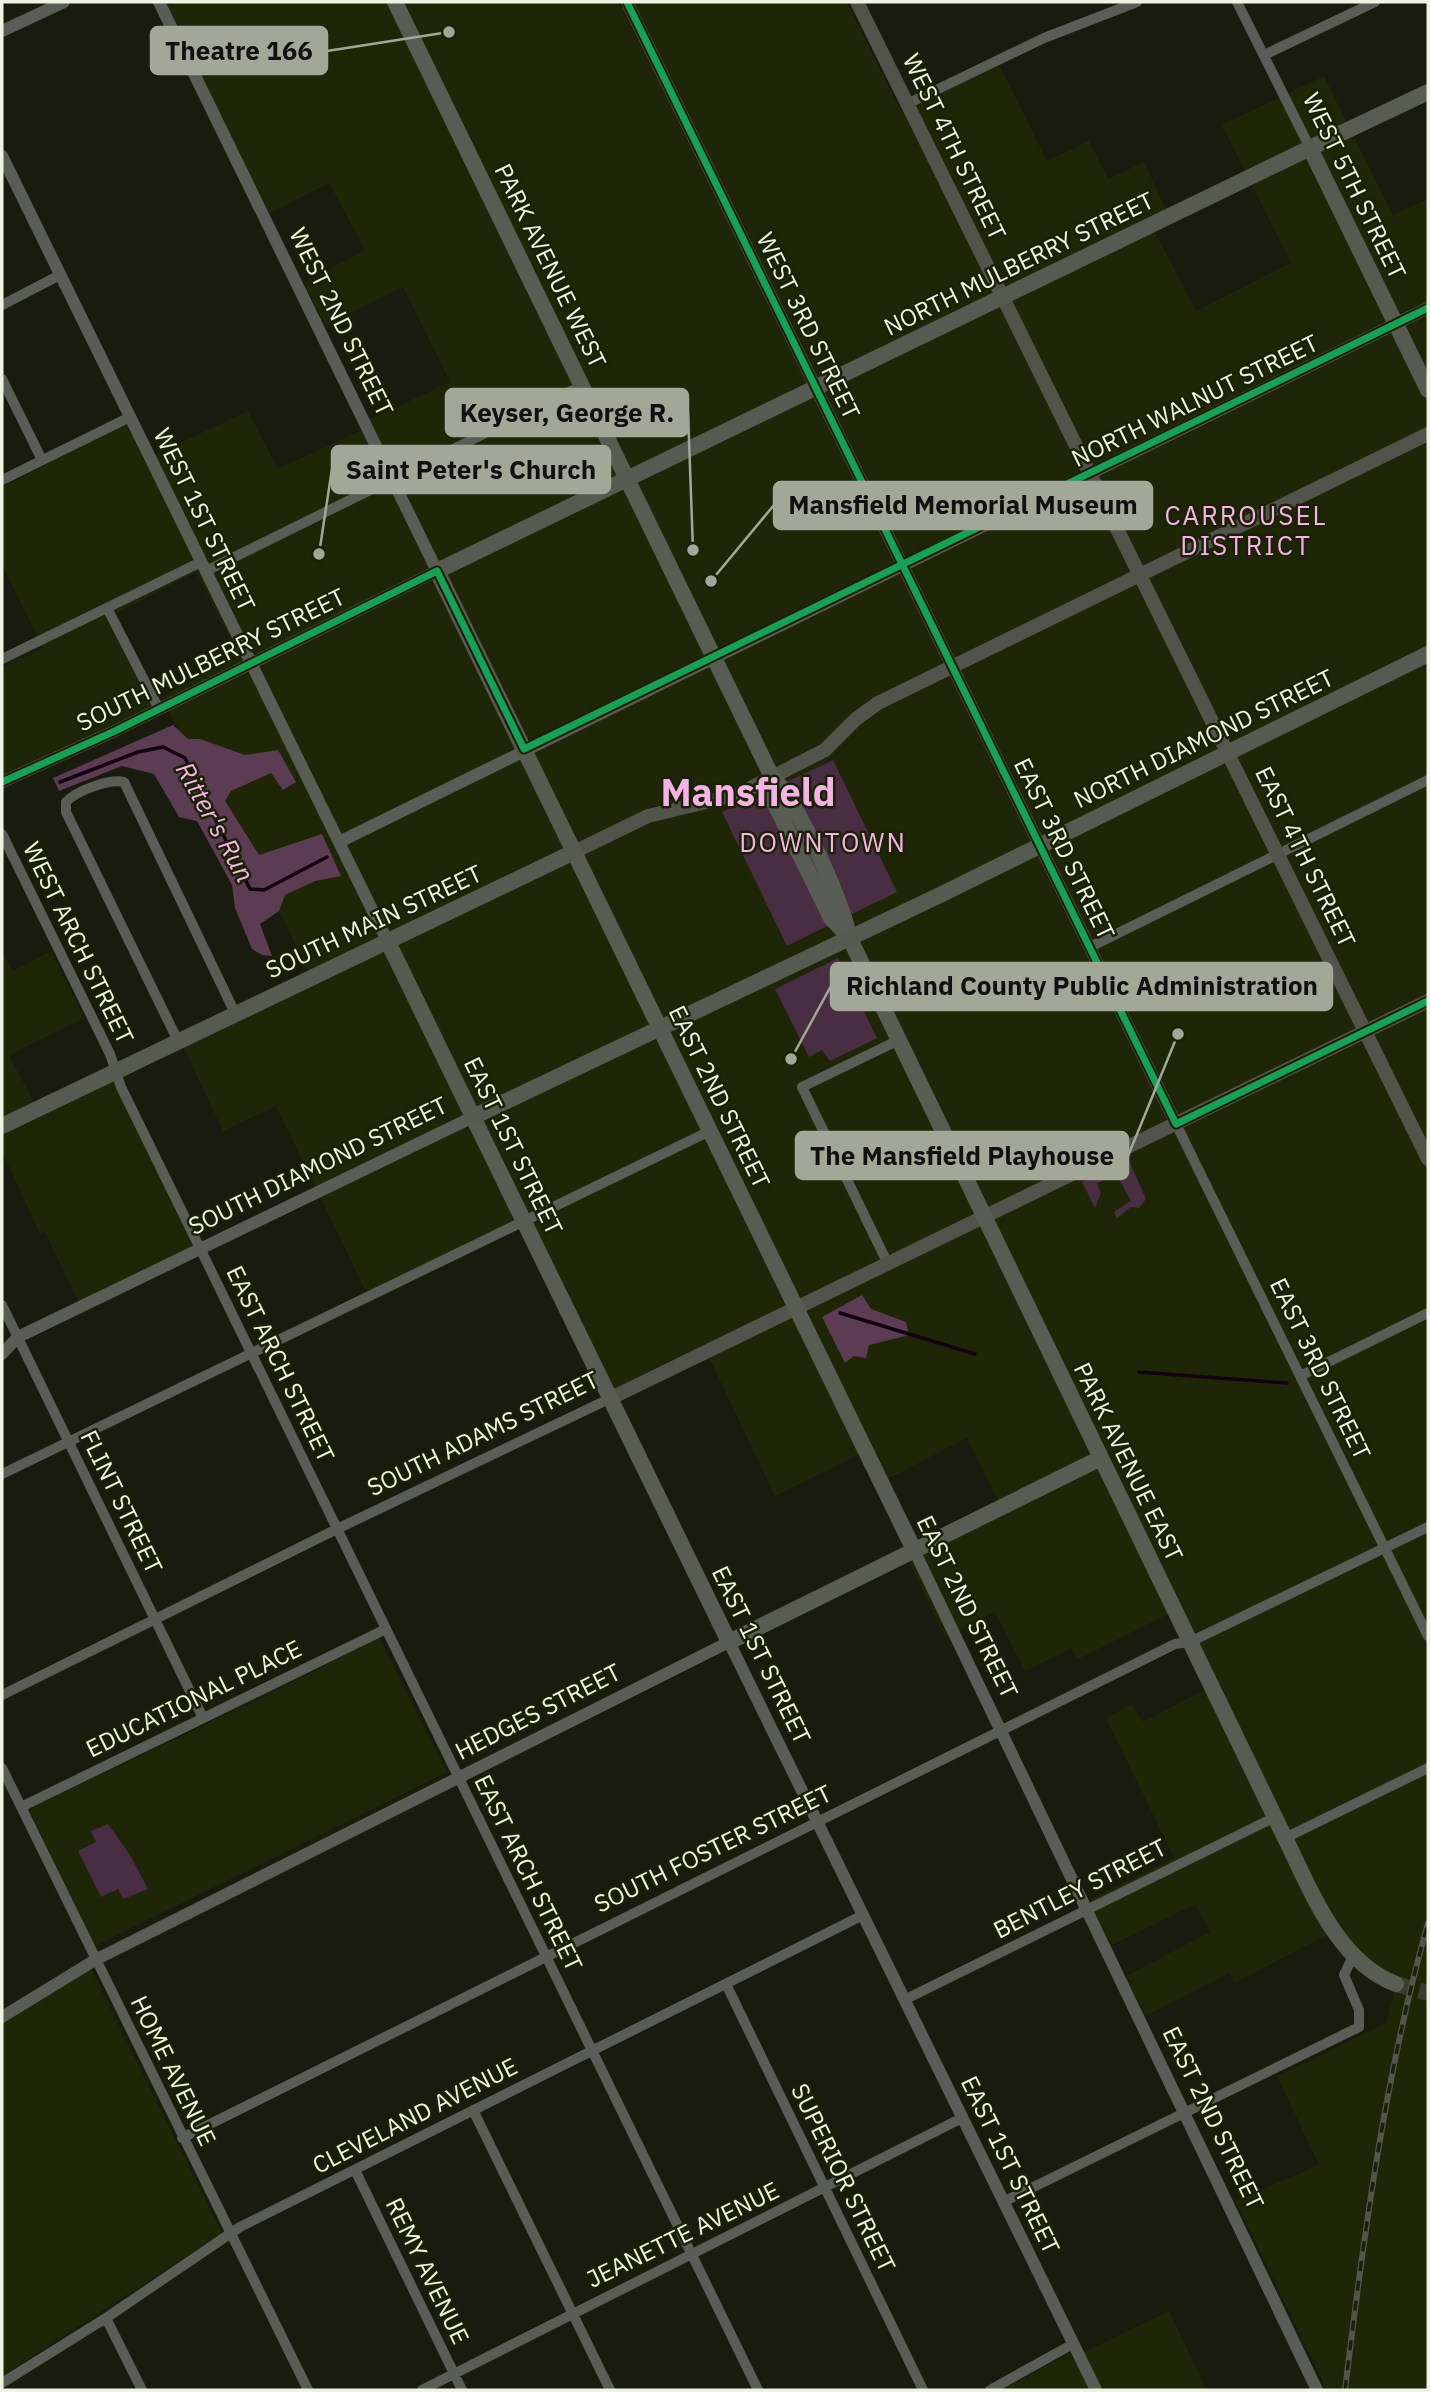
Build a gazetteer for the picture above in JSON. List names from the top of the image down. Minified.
{"streets":{"highway":["WEST 5TH STREET","NORTH MULBERRY STREET","WEST 2ND STREET","SOUTH MULBERRY STREET","NORTH DIAMOND STREET","SOUTH MAIN STREET","EAST 1ST STREET","SOUTH DIAMOND STREET"],"main road":["WEST 4TH STREET","PARK AVENUE WEST","EAST 4TH STREET","EAST 2ND STREET","SOUTH ADAMS STREET","PARK AVENUE EAST","HEDGES STREET"],"street":["WEST 3RD STREET","NORTH WALNUT STREET","WEST 1ST STREET","EAST 3RD STREET","WEST ARCH STREET","EAST ARCH STREET","FLINT STREET","EDUCATIONAL PLACE","SOUTH FOSTER STREET","BENTLEY STREET","HOME AVENUE","CLEVELAND AVENUE","SUPERIOR STREET","JEANETTE AVENUE","REMY AVENUE"]},"crossings":[["WEST 4TH STREET","NORTH MULBERRY STREET"],["WEST 4TH STREET","NORTH WALNUT STREET"],["WEST 4TH STREET","EAST 4TH STREET"],["WEST 4TH STREET","SOUTH MAIN STREET"],["WEST 5TH STREET","NORTH MULBERRY STREET"],["WEST 5TH STREET","NORTH WALNUT STREET"],["NORTH MULBERRY STREET","PARK AVENUE WEST"],["NORTH MULBERRY STREET","WEST 3RD STREET"],["NORTH MULBERRY STREET","SOUTH MULBERRY STREET"],["PARK AVENUE WEST","NORTH WALNUT STREET"],["PARK AVENUE WEST","SOUTH MULBERRY STREET"],["PARK AVENUE WEST","SOUTH MAIN STREET"],["PARK AVENUE WEST","PARK AVENUE EAST"],["WEST 2ND STREET","NORTH WALNUT STREET"],["WEST 2ND STREET","SOUTH MULBERRY STREET"],["WEST 2ND STREET","SOUTH MAIN STREET"],["WEST 2ND STREET","EAST 2ND STREET"],["WEST 3RD STREET","NORTH WALNUT STREET"],["WEST 3RD STREET","EAST 3RD STREET"],["WEST 3RD STREET","SOUTH MAIN STREET"],["NORTH WALNUT STREET","WEST 1ST STREET"],["WEST 1ST STREET","SOUTH MULBERRY STREET"],["WEST 1ST STREET","SOUTH MAIN STREET"],["WEST 1ST STREET","EAST 1ST STREET"],["NORTH DIAMOND STREET","EAST 3RD STREET"],["NORTH DIAMOND STREET","EAST 4TH STREET"],["NORTH DIAMOND STREET","SOUTH DIAMOND STREET"],["NORTH DIAMOND STREET","PARK AVENUE EAST"],["EAST 3RD STREET","SOUTH MAIN STREET"],["EAST 3RD STREET","SOUTH ADAMS STREET"],["EAST 3RD STREET","SOUTH FOSTER STREET"],["EAST 4TH STREET","SOUTH MAIN STREET"],["EAST 4TH STREET","SOUTH ADAMS STREET"],["SOUTH MAIN STREET","WEST ARCH STREET"],["SOUTH MAIN STREET","EAST 2ND STREET"],["SOUTH MAIN STREET","EAST 1ST STREET"],["SOUTH MAIN STREET","EAST ARCH STREET"],["SOUTH MAIN STREET","PARK AVENUE EAST"],["WEST ARCH STREET","EAST ARCH STREET"],["EAST 2ND STREET","SOUTH DIAMOND STREET"],["EAST 2ND STREET","SOUTH ADAMS STREET"],["EAST 2ND STREET","HEDGES STREET"],["EAST 2ND STREET","SOUTH FOSTER STREET"],["EAST 2ND STREET","BENTLEY STREET"],["EAST 1ST STREET","SOUTH DIAMOND STREET"],["EAST 1ST STREET","SOUTH ADAMS STREET"],["EAST 1ST STREET","HEDGES STREET"],["EAST 1ST STREET","SOUTH FOSTER STREET"],["EAST 1ST STREET","BENTLEY STREET"],["EAST 1ST STREET","CLEVELAND AVENUE"],["EAST 1ST STREET","JEANETTE AVENUE"],["SOUTH DIAMOND STREET","EAST ARCH STREET"],["SOUTH DIAMOND STREET","PARK AVENUE EAST"],["SOUTH DIAMOND STREET","FLINT STREET"],["EAST ARCH STREET","SOUTH ADAMS STREET"],["EAST ARCH STREET","EDUCATIONAL PLACE"],["EAST ARCH STREET","HEDGES STREET"],["EAST ARCH STREET","SOUTH FOSTER STREET"],["EAST ARCH STREET","CLEVELAND AVENUE"],["EAST ARCH STREET","JEANETTE AVENUE"],["SOUTH ADAMS STREET","PARK AVENUE EAST"],["SOUTH ADAMS STREET","FLINT STREET"],["PARK AVENUE EAST","HEDGES STREET"],["PARK AVENUE EAST","SOUTH FOSTER STREET"],["PARK AVENUE EAST","BENTLEY STREET"],["FLINT STREET","EDUCATIONAL PLACE"],["EDUCATIONAL PLACE","HOME AVENUE"],["HEDGES STREET","HOME AVENUE"],["SOUTH FOSTER STREET","HOME AVENUE"],["HOME AVENUE","CLEVELAND AVENUE"],["CLEVELAND AVENUE","SUPERIOR STREET"],["CLEVELAND AVENUE","REMY AVENUE"],["SUPERIOR STREET","JEANETTE AVENUE"],["JEANETTE AVENUE","REMY AVENUE"]],"districts":["CARROUSEL DISTRICT","Mansfield","DOWNTOWN"],"water":["Ritter's Run"],"places":["Theatre 166","Keyser, George R.","Saint Peter's Church","Mansfield Memorial Museum","The Mansfield Playhouse","Richland County Public Administration"]}
